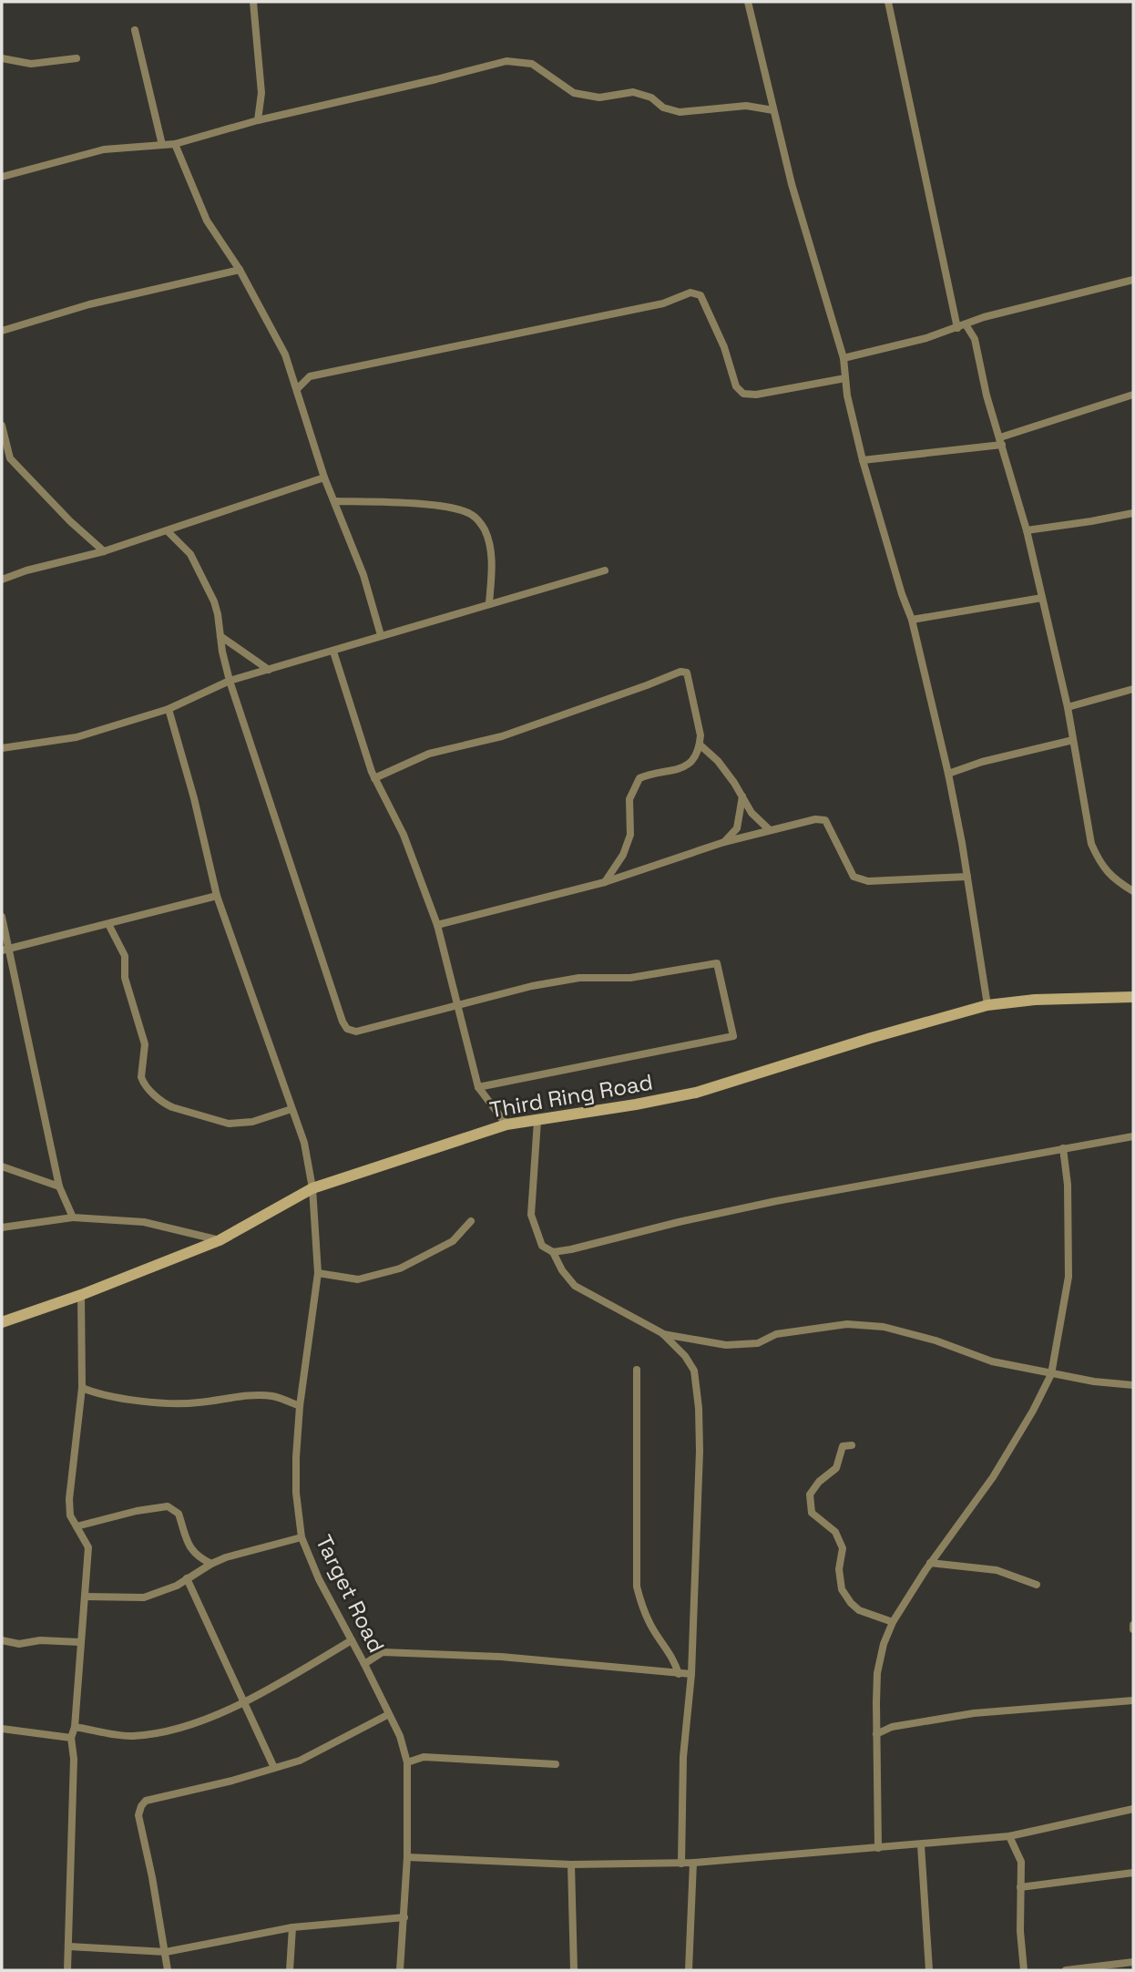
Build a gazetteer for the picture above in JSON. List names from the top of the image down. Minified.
{"streets":{"street":["Third Ring Road","Target Road"]},"crossings":[["Third Ring Road","Target Road"]]}
